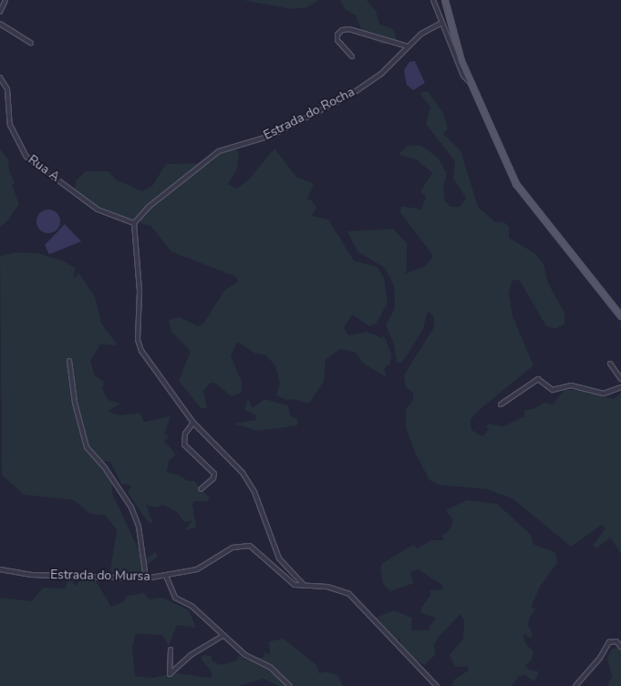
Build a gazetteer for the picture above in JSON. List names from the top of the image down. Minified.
{"streets":{"street":["Estrada do Rocha","Rua A","Estrada do Mursa"]},"crossings":[["Estrada do Rocha","Rua A"]]}
